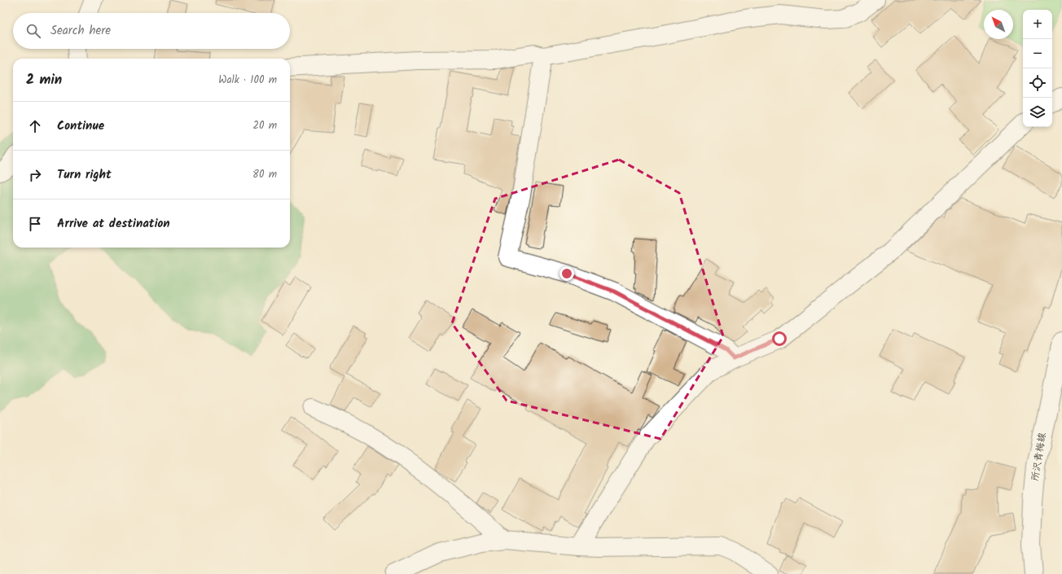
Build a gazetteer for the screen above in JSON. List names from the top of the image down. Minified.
{"streets":{"street":["所沢青梅線"]},"north":"top left","page":{"map_buttons":["+","−"],"search":"Search here","heading":["2 min","Walk · 100 m"],"list":[["Continue","20 m"],["Turn right","80 m"],"Arrive at destination"]}}
